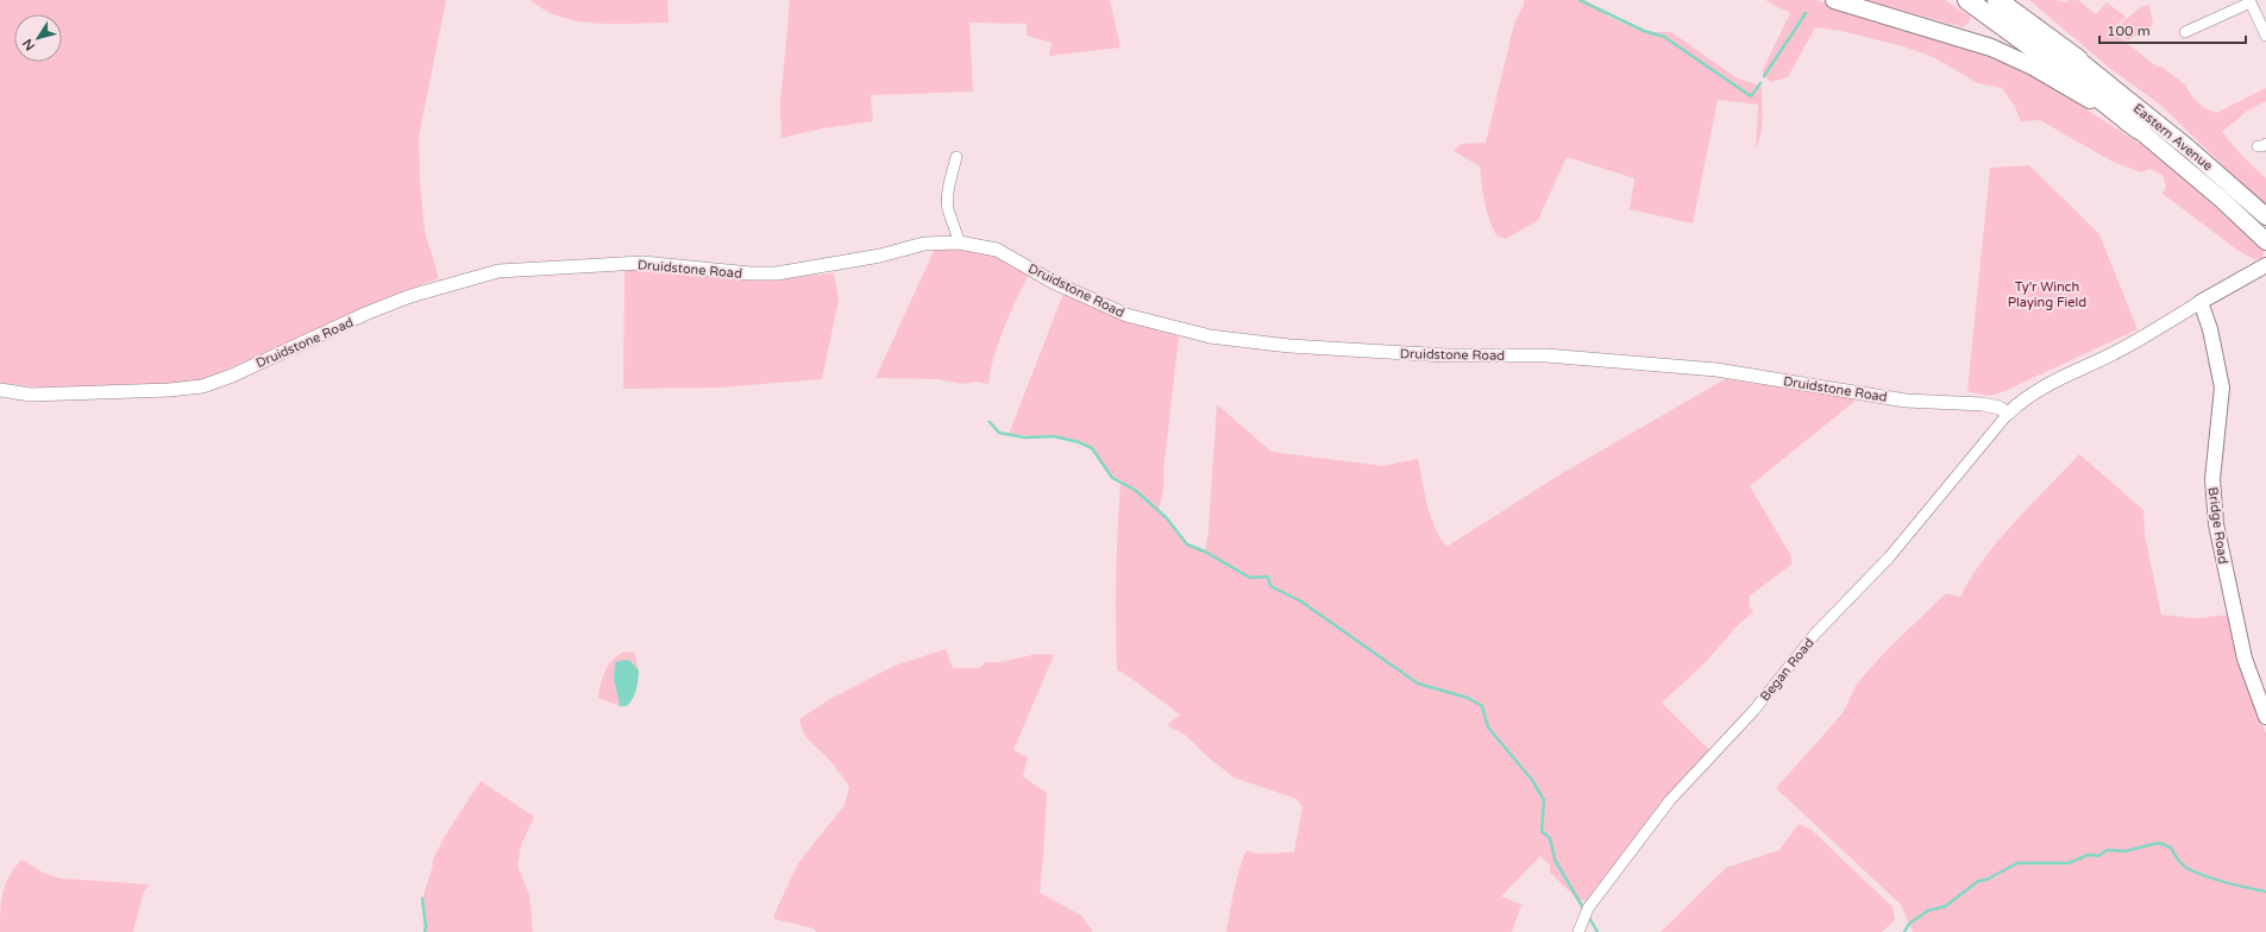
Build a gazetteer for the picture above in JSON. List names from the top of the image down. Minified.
{"streets":{"highway":["Eastern Avenue"],"main road":["Bridge Road"],"street":["Druidstone Road","Began Road"]},"crossings":[["Druidstone Road","Began Road"]],"parks":["Ty'r Winch Playing Field"],"scale_bar":"100 m","north":"bottom left"}
